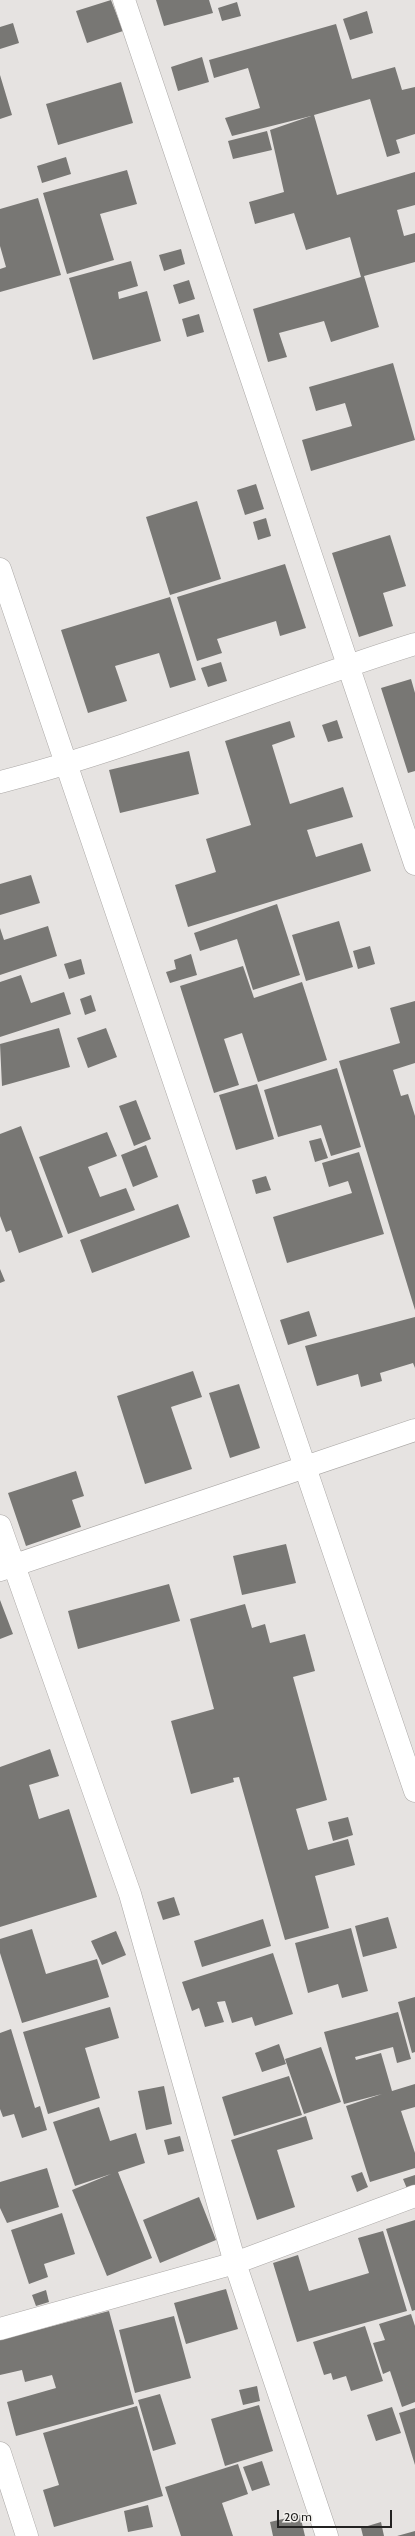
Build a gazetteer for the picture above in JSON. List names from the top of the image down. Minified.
{"scale_bar":"20 m"}
